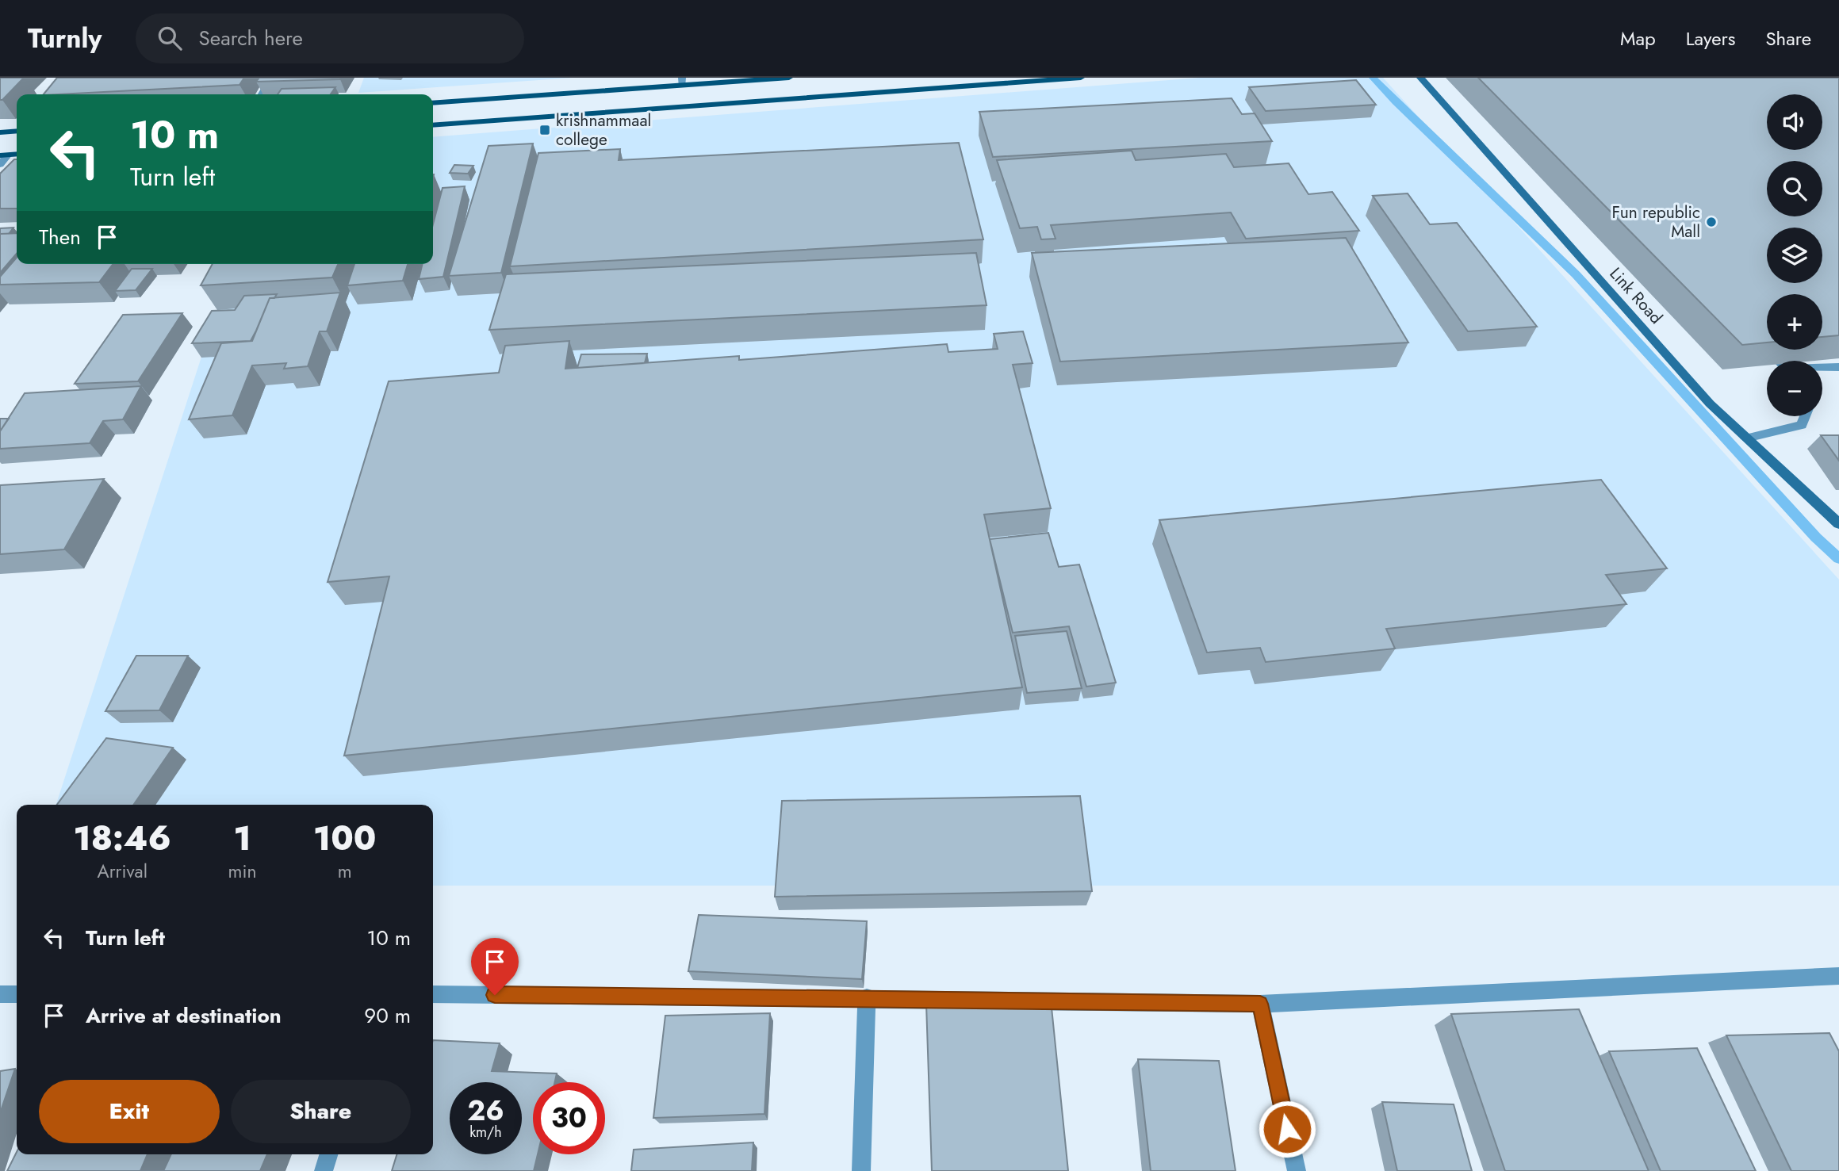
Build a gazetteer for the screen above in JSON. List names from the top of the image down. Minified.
{"streets":{"street":["Link Road"]},"places":{"transit":["krishnammaal college"],"other":["Fun republic Mall"]},"page":{"header":"Turnly","search":"Search here","nav":["Map","Layers","Share"],"map_buttons":["+","−"],"turn":["10 m","Turn left"],"then":"Then","eta":["18:46","Arrival","1","min","100","m"],"list":[{"name":"Turn left","value":"10 m"},{"name":"Arrive at destination","value":"90 m"}],"buttons":["Exit","Share"],"speed":"26 km/h","limit":"30"}}
